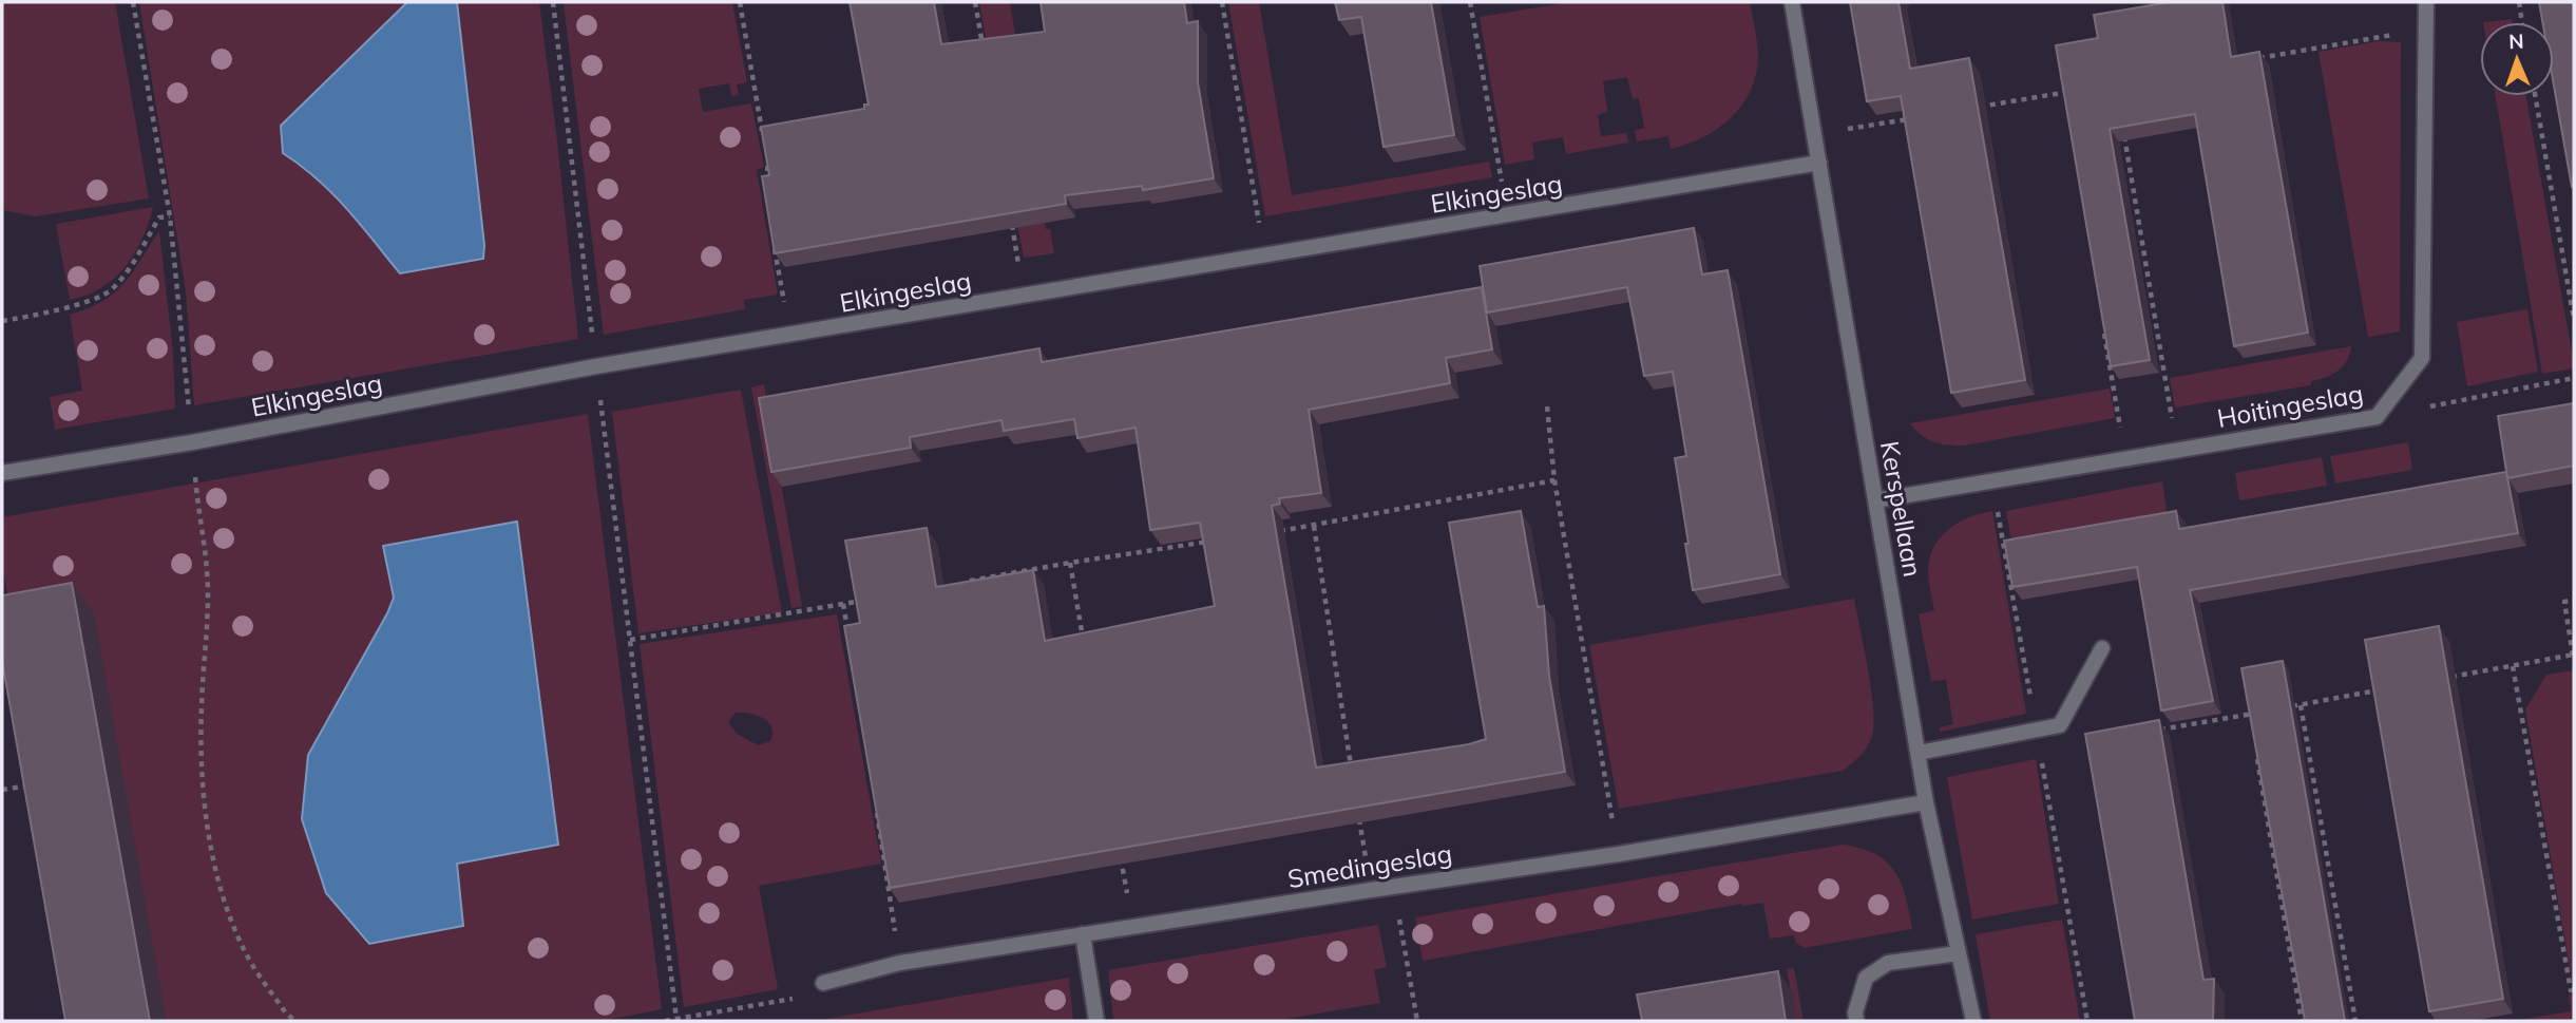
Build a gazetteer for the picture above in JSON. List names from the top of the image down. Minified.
{"streets":{"street":["Elkingeslag","Hoitingeslag","Kerspellaan","Smedingeslag"]},"crossings":[["Elkingeslag","Kerspellaan"],["Hoitingeslag","Kerspellaan"],["Kerspellaan","Smedingeslag"]],"north":"top"}
